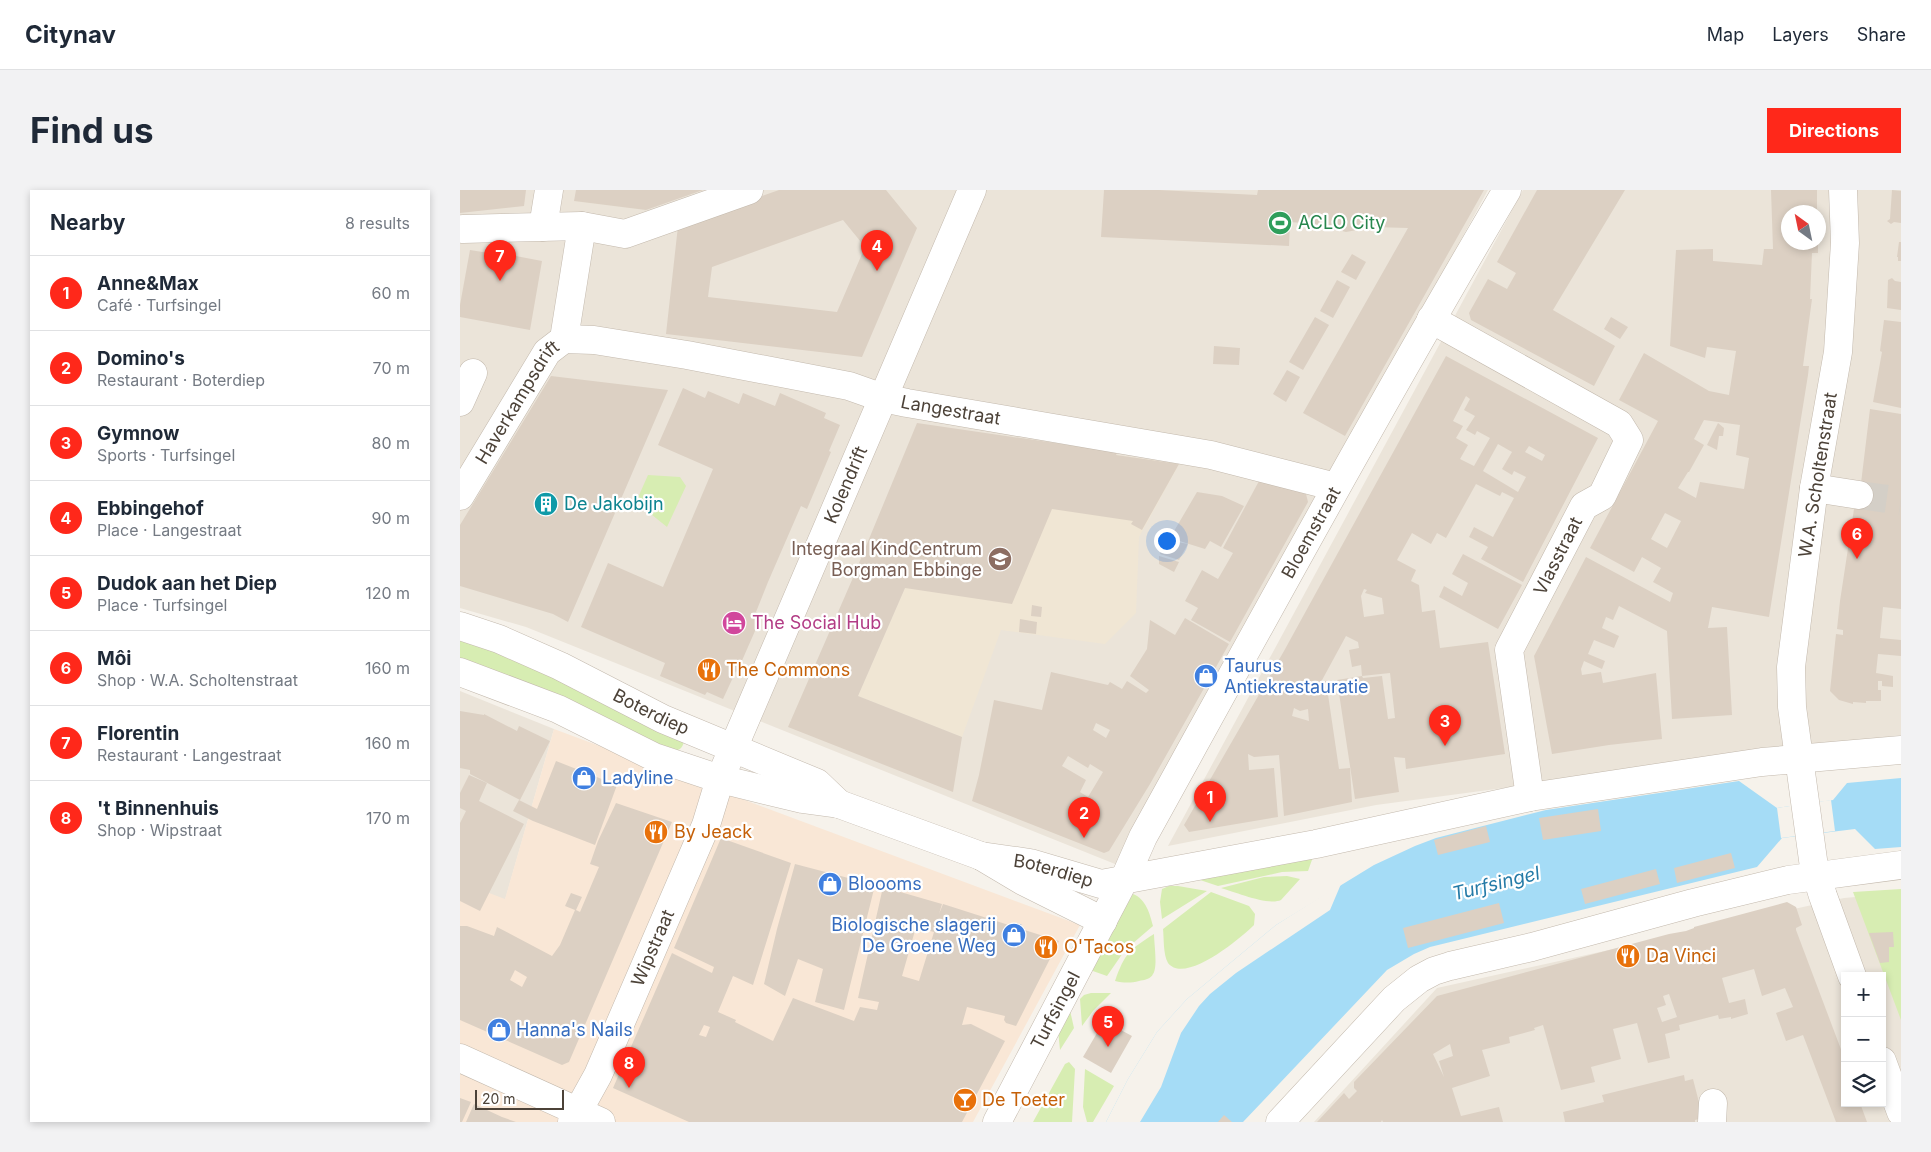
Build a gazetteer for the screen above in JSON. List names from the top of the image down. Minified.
{"streets":{"street":["Haverkampsdrift","Langestraat","W.A. Scholtenstraat","Kolendrift","Bloemstraat","Vlasstraat","Boterdiep","Wipstraat","Turfsingel"]},"crossings":[["Haverkampsdrift","Langestraat"],["Langestraat","Kolendrift"],["Langestraat","Bloemstraat"],["Kolendrift","Boterdiep"],["Kolendrift","Wipstraat"],["Bloemstraat","Vlasstraat"],["Bloemstraat","Boterdiep"],["Bloemstraat","Turfsingel"],["Boterdiep","Wipstraat"],["Boterdiep","Turfsingel"]],"water":["Turfsingel"],"places":{"sports":["ACLO City"],"building":["De Jakobijn"],"school or university":["Integraal KindCentrum Borgman Ebbinge"],"hotel":["The Social Hub"],"restaurant":["The Commons","By Jeack","O'Tacos","Da Vinci"],"shop":["Taurus Antiekrestauratie","Ladyline","Bloooms","Biologische slagerij De Groene Weg","Hanna's Nails"],"bar":["De Toeter"]},"scale_bar":"20 m","north":"top left","page":{"header":"Citynav","nav":["Map","Layers","Share"],"buttons":"Directions","title":"Find us","heading":["Nearby","8 results"],"pins":["4","7","6","3","1","2","5","8"],"list":[{"mark":"1","name":"Anne&Max","note":"Café · Turfsingel","value":"60 m"},{"mark":"2","name":"Domino's","note":"Restaurant · Boterdiep","value":"70 m"},{"mark":"3","name":"Gymnow","note":"Sports · Turfsingel","value":"80 m"},{"mark":"4","name":"Ebbingehof","note":"Place · Langestraat","value":"90 m"},{"mark":"5","name":"Dudok aan het Diep","note":"Place · Turfsingel","value":"120 m"},{"mark":"6","name":"Môi","note":"Shop · W.A. Scholtenstraat","value":"160 m"},{"mark":"7","name":"Florentin","note":"Restaurant · Langestraat","value":"160 m"},{"mark":"8","name":"'t Binnenhuis","note":"Shop · Wipstraat","value":"170 m"}],"map_buttons":["+","−"],"scale":"20 m"}}
